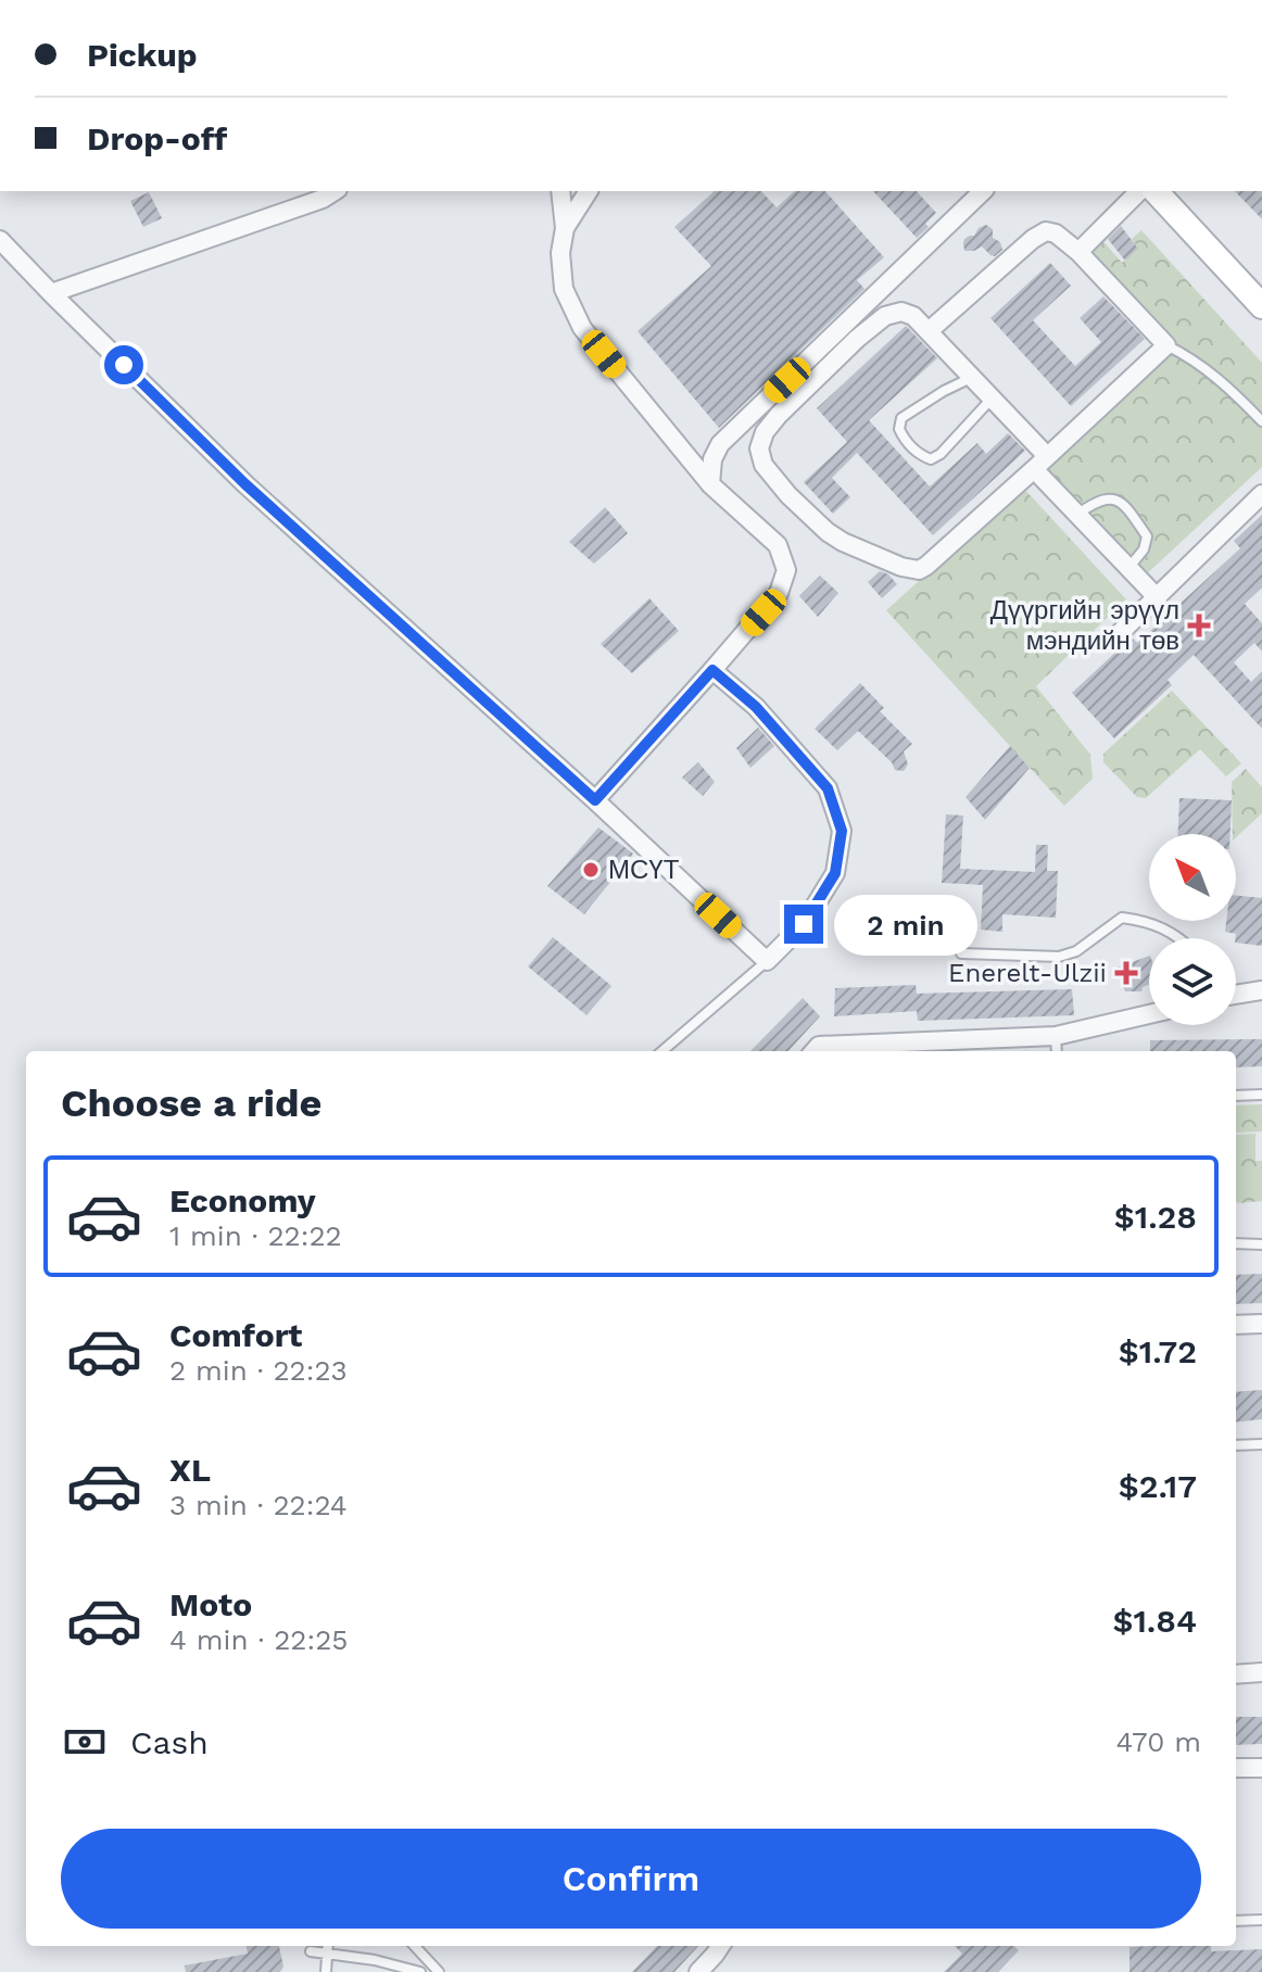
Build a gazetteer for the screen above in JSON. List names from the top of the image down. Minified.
{"places":{"health":["Дүүргийн эрүүл мэндийн төв","Enerelt-Ulzii"],"other":["МСҮТ"]},"north":"top left","page":{"banner":["Pickup","Drop-off"],"bubble":"2 min","heading":"Choose a ride","list":[{"name":"Economy","note":"1 min · 22:22","value":"$1.28"},{"name":"Comfort","note":"2 min · 22:23","value":"$1.72"},{"name":"XL","note":"3 min · 22:24","value":"$2.17"},{"name":"Moto","note":"4 min · 22:25","value":"$1.84"}],"pay":["Cash","470 m"],"buttons":"Confirm"}}
